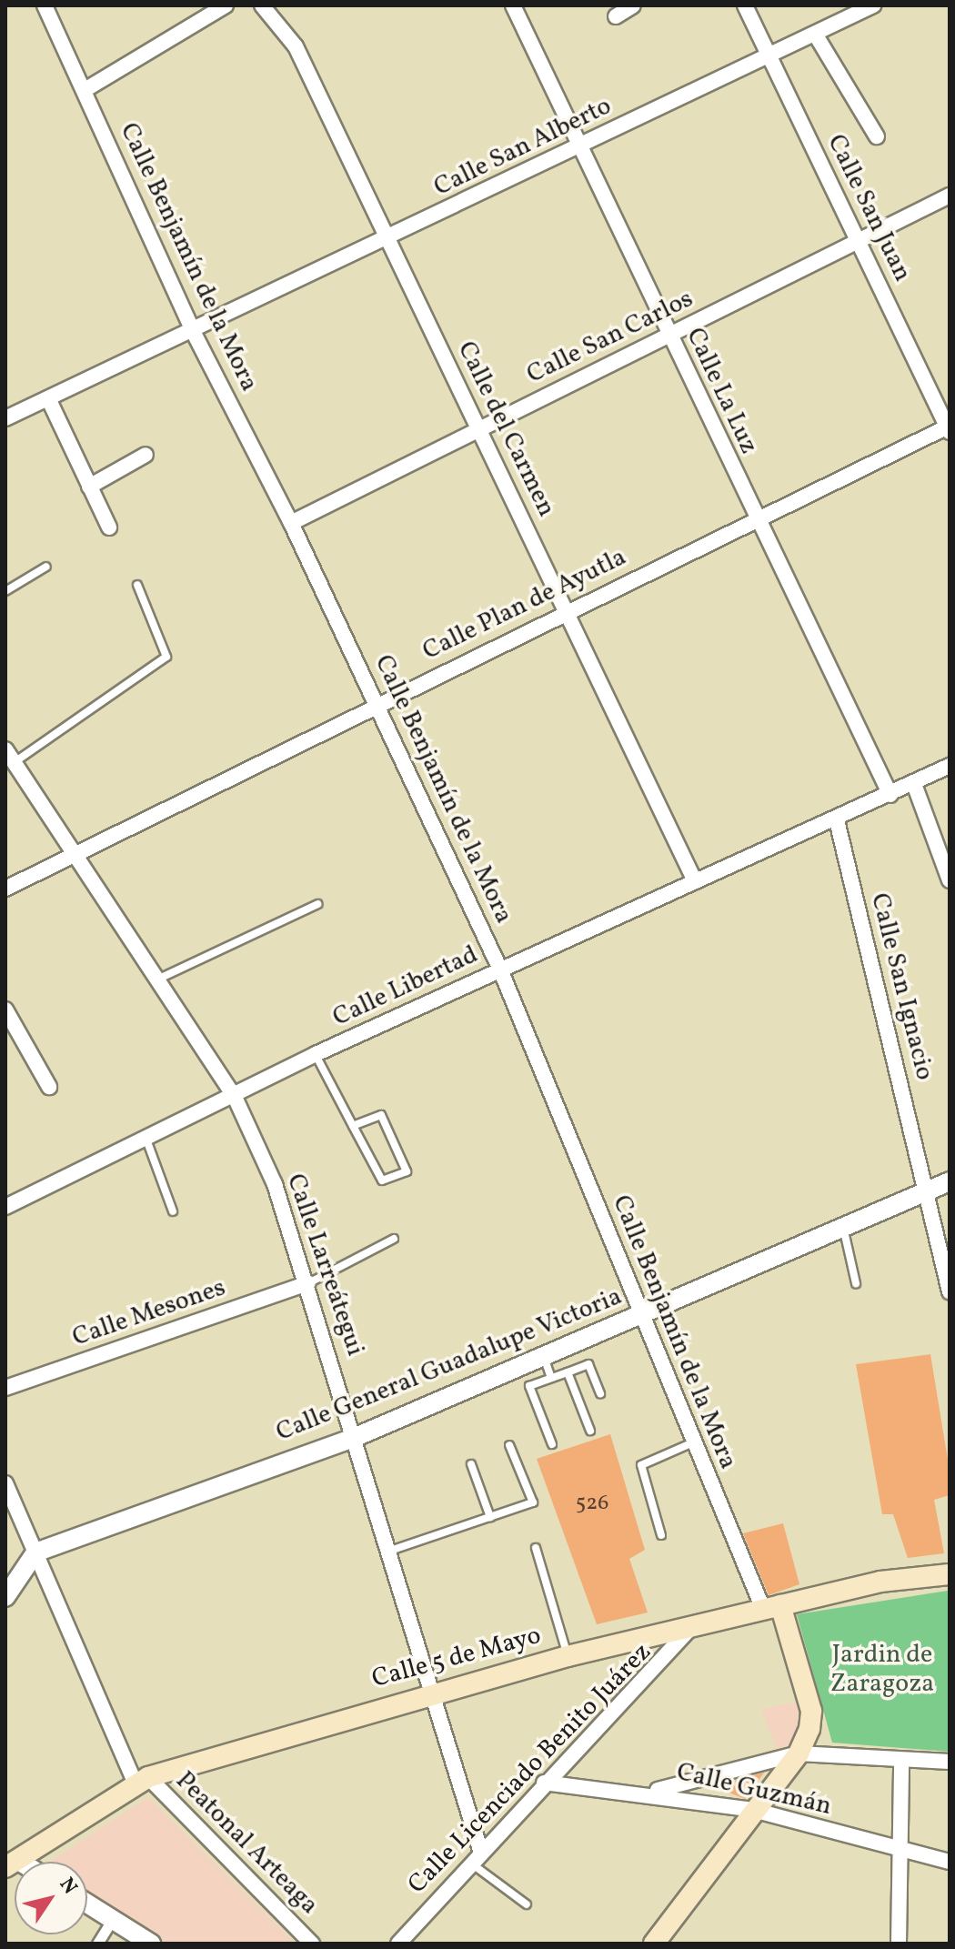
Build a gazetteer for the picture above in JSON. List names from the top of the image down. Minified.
{"streets":{"main road":["Calle 5 de Mayo"],"street":["Calle San Alberto","Calle San Juan","Calle Benjamín de la Mora","Calle San Carlos","Calle La Luz","Calle del Carmen","Calle Plan de Ayutla","Calle Libertad","Calle San Ignacio","Calle Larreátegui","Calle Mesones","Calle General Guadalupe Victoria","Calle Licenciado Benito Juárez","Calle Guzmán","Peatonal Arteaga"]},"crossings":[["Calle San Alberto","Calle San Juan"],["Calle San Alberto","Calle Benjamín de la Mora"],["Calle San Alberto","Calle La Luz"],["Calle San Alberto","Calle del Carmen"],["Calle San Juan","Calle San Carlos"],["Calle San Juan","Calle Plan de Ayutla"],["Calle Benjamín de la Mora","Calle San Carlos"],["Calle Benjamín de la Mora","Calle Plan de Ayutla"],["Calle Benjamín de la Mora","Calle Libertad"],["Calle Benjamín de la Mora","Calle General Guadalupe Victoria"],["Calle Benjamín de la Mora","Calle 5 de Mayo"],["Calle San Carlos","Calle La Luz"],["Calle San Carlos","Calle del Carmen"],["Calle La Luz","Calle Plan de Ayutla"],["Calle La Luz","Calle Libertad"],["Calle del Carmen","Calle Plan de Ayutla"],["Calle del Carmen","Calle Libertad"],["Calle Plan de Ayutla","Calle Larreátegui"],["Calle Libertad","Calle San Ignacio"],["Calle Libertad","Calle Larreátegui"],["Calle San Ignacio","Calle General Guadalupe Victoria"],["Calle Larreátegui","Calle Mesones"],["Calle Larreátegui","Calle General Guadalupe Victoria"],["Calle Larreátegui","Calle 5 de Mayo"],["Calle Larreátegui","Calle Licenciado Benito Juárez"],["Calle 5 de Mayo","Calle Licenciado Benito Juárez"],["Calle 5 de Mayo","Peatonal Arteaga"],["Calle Licenciado Benito Juárez","Calle Guzmán"]],"parks":["Jardin de Zaragoza"],"house_numbers":["526"],"north":"top right"}
